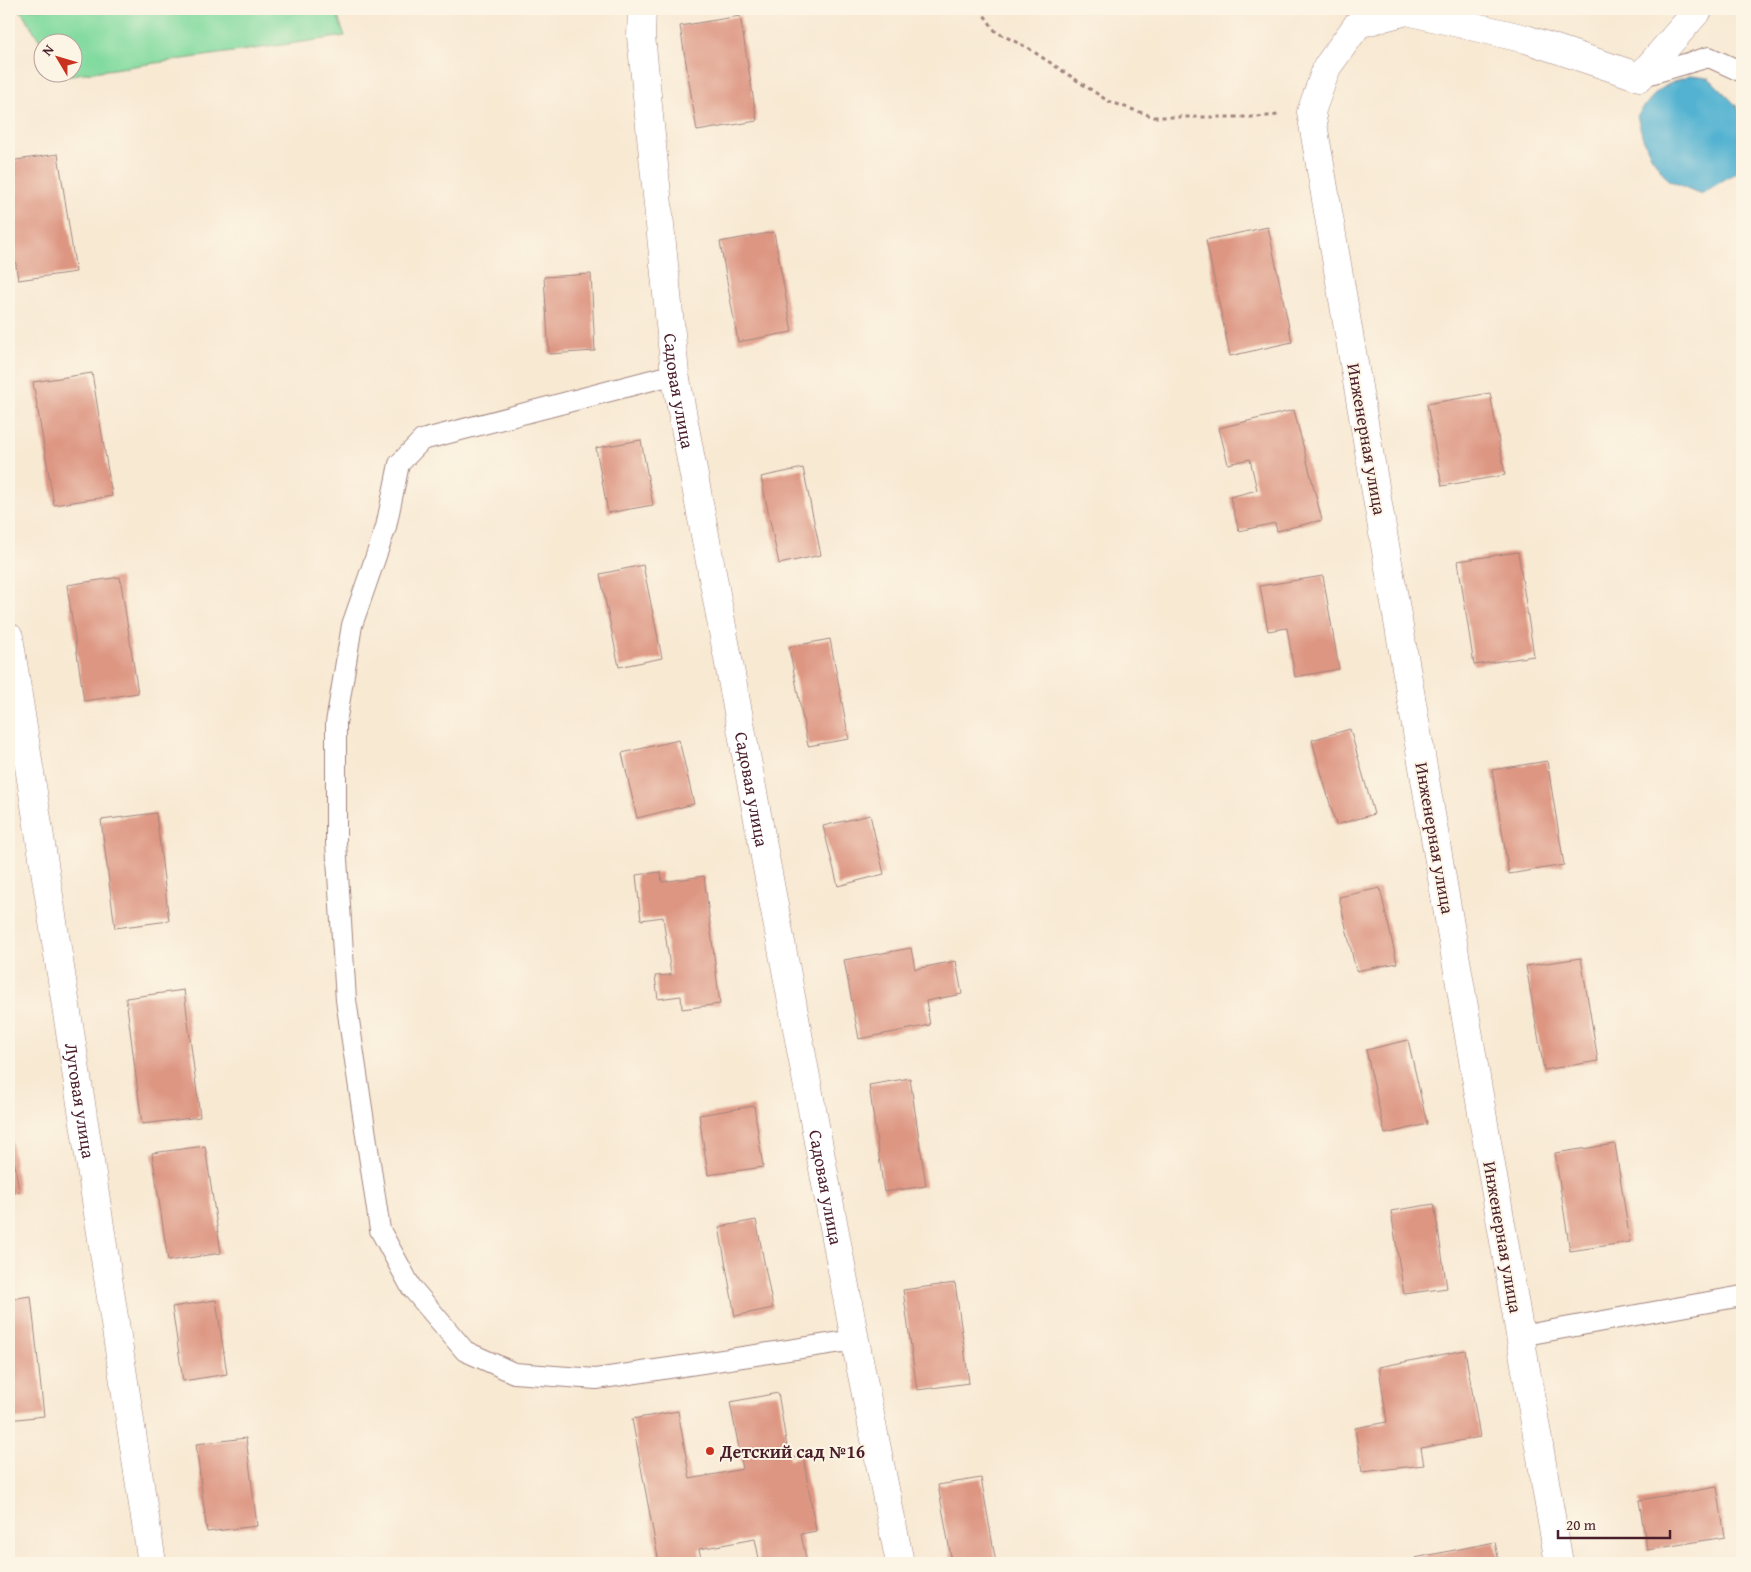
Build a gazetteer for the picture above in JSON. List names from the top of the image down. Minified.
{"streets":{"street":["Садовая улица","Инженерная улица","Луговая улица"]},"places":["Детский сад №16"],"scale_bar":"20 m","north":"top left"}
